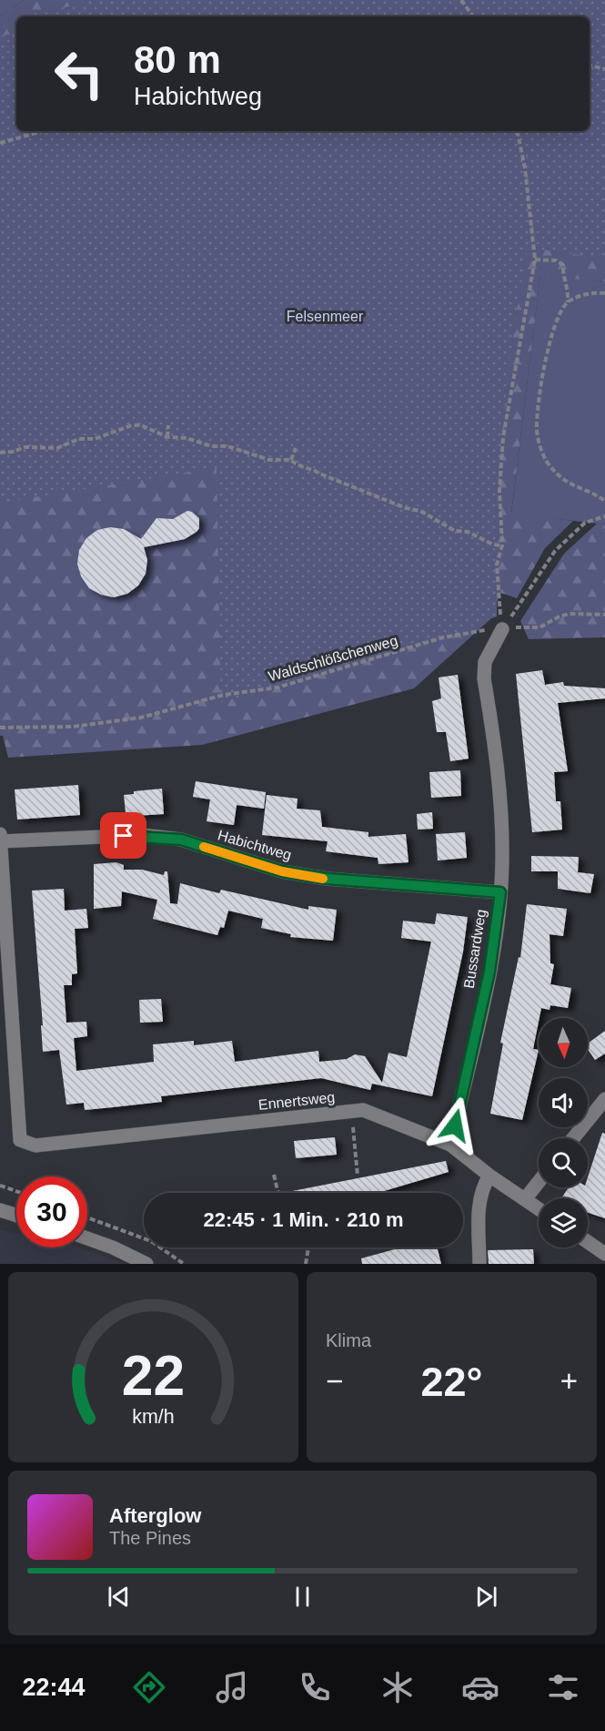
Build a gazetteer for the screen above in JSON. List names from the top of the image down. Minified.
{"streets":{"street":["Habichtweg","Bussardweg","Ennertsweg"],"path":["Waldschlößchenweg"]},"crossings":[["Waldschlößchenweg","Bussardweg"],["Habichtweg","Bussardweg"],["Habichtweg","Ennertsweg"],["Bussardweg","Ennertsweg"]],"parks":["Felsenmeer"],"north":"bottom","page":{"turn":["80 m","Habichtweg"],"limit":"30","trip":"22:45 · 1 Min. · 210 m","tile":"Klima","heat":["−","22°","+"],"song":["Afterglow","The Pines"],"tabs":"22:44","gauge":["22","km/h"]}}
